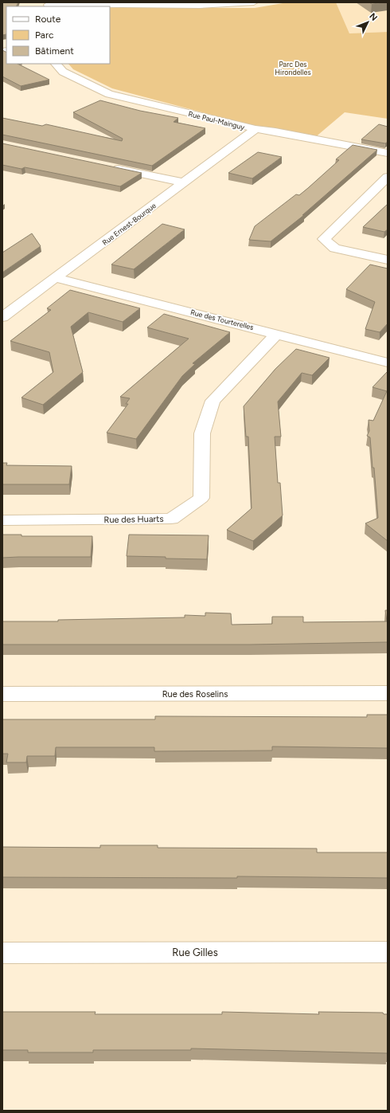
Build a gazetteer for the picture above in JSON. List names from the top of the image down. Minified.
{"streets":{"street":["Rue Paul-Mainguy","Rue Ernest-Bourque","Rue des Tourterelles","Rue des Huarts","Rue des Roselins","Rue Gilles"]},"crossings":[["Rue Paul-Mainguy","Rue Ernest-Bourque"],["Rue Ernest-Bourque","Rue des Tourterelles"],["Rue des Tourterelles","Rue des Huarts"]],"parks":["Parc Des Hirondelles"],"legend":["Route","Parc","Bâtiment"],"north":"top right"}
